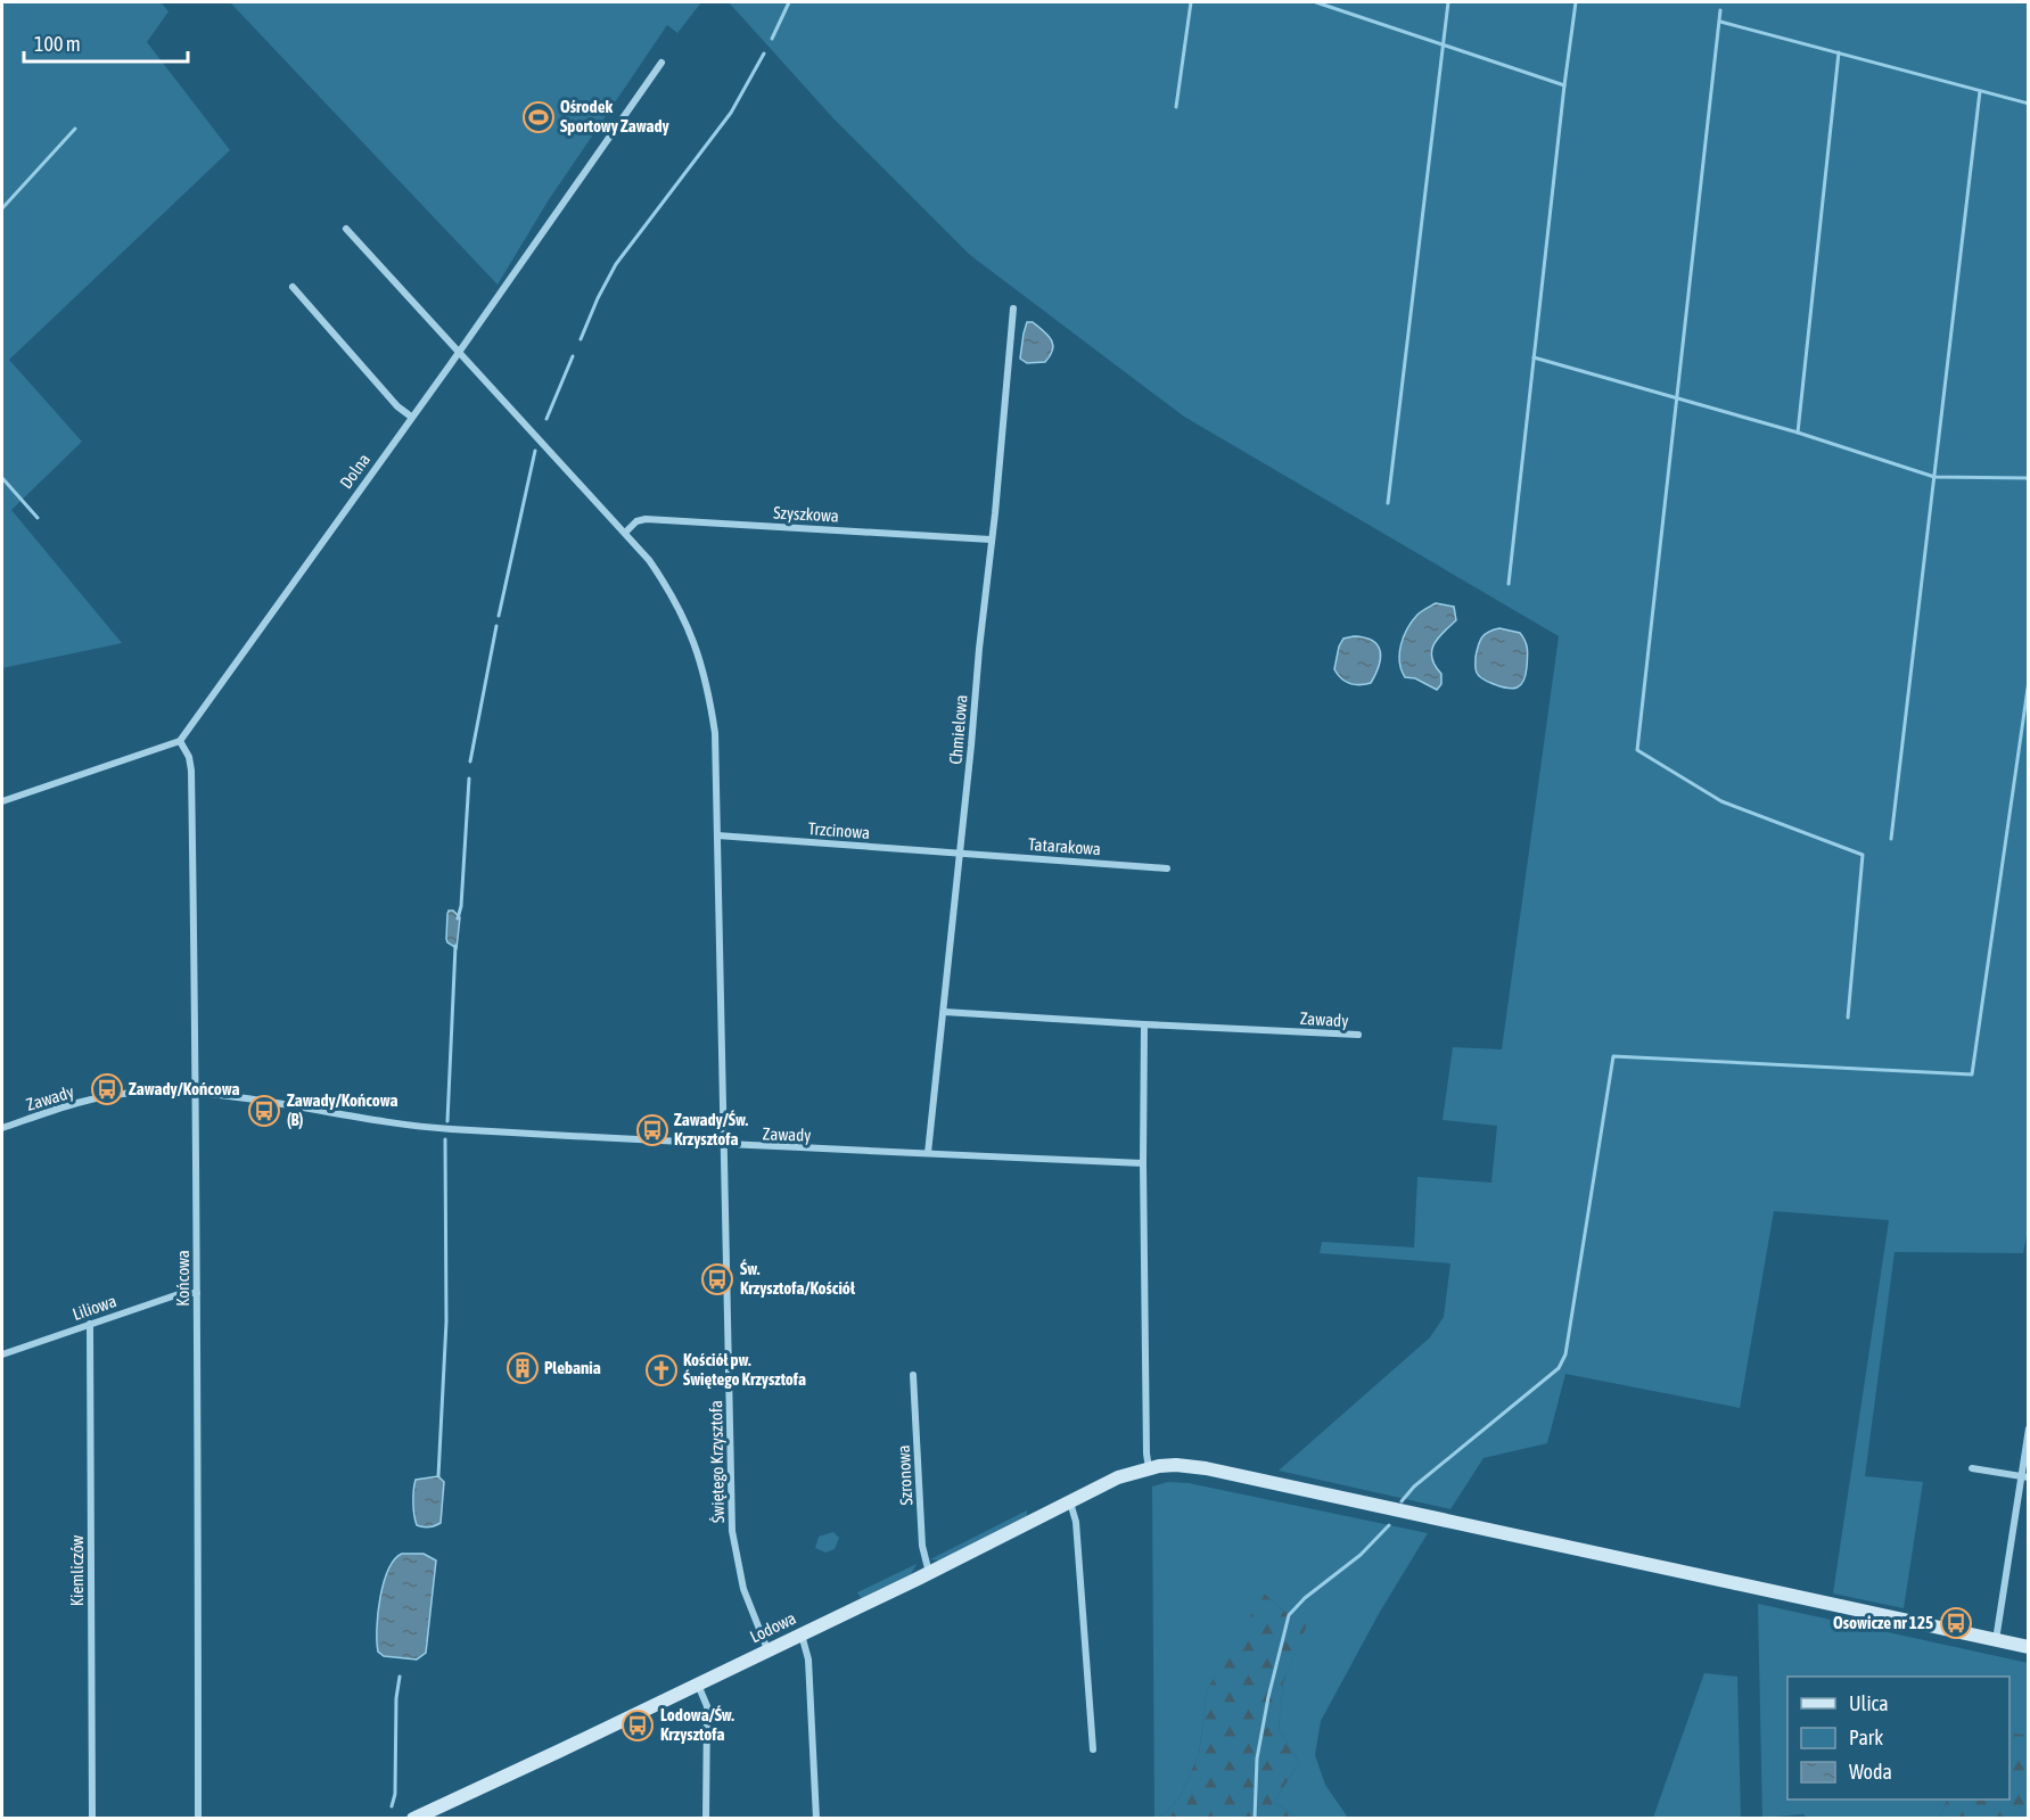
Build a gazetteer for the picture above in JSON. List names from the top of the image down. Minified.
{"streets":{"street":["Dolna","Szyszkowa","Chmielowa","Trzcinowa","Tatarakowa","Zawady","Końcowa","Liliowa","Świętego Krzysztofa","Szronowa","Kiemliczów","Lodowa"]},"crossings":[["Dolna","Końcowa"],["Dolna","Świętego Krzysztofa"],["Szyszkowa","Chmielowa"],["Szyszkowa","Świętego Krzysztofa"],["Chmielowa","Trzcinowa"],["Chmielowa","Tatarakowa"],["Chmielowa","Zawady"],["Trzcinowa","Tatarakowa"],["Trzcinowa","Świętego Krzysztofa"],["Zawady","Końcowa"],["Zawady","Świętego Krzysztofa"],["Końcowa","Liliowa"],["Liliowa","Kiemliczów"],["Świętego Krzysztofa","Lodowa"],["Szronowa","Lodowa"]],"places":{"sports":["Ośrodek Sportowy Zawady"],"bus stop":["Zawady/Końcowa","Zawady/Końcowa (B)","Zawady/Św. Krzysztofa","Św. Krzysztofa/Kościół","Osowicze nr 125","Lodowa/Św. Krzysztofa"],"building":["Plebania"],"church":["Kościół pw. Świętego Krzysztofa"]},"legend":["Ulica","Park","Woda"],"scale_bar":"100 m"}
